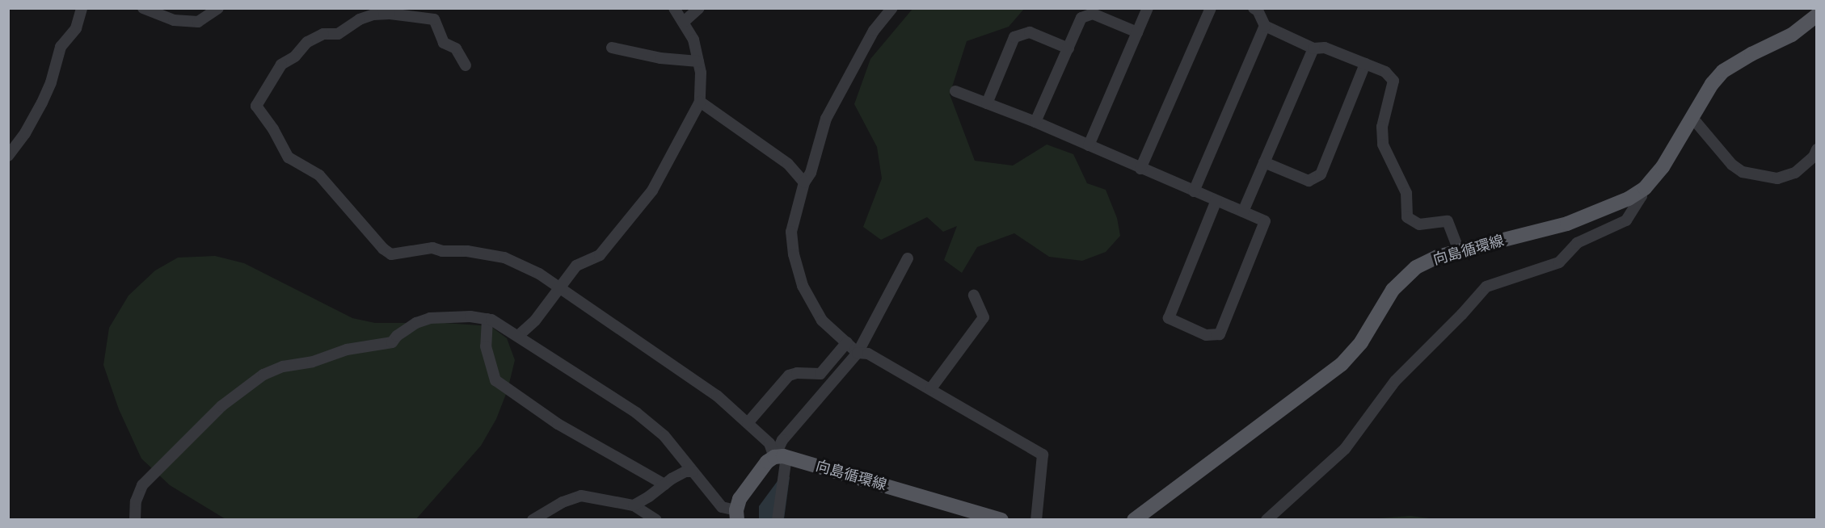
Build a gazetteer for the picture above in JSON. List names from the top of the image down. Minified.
{"streets":{"main road":["向島循環線"]}}
